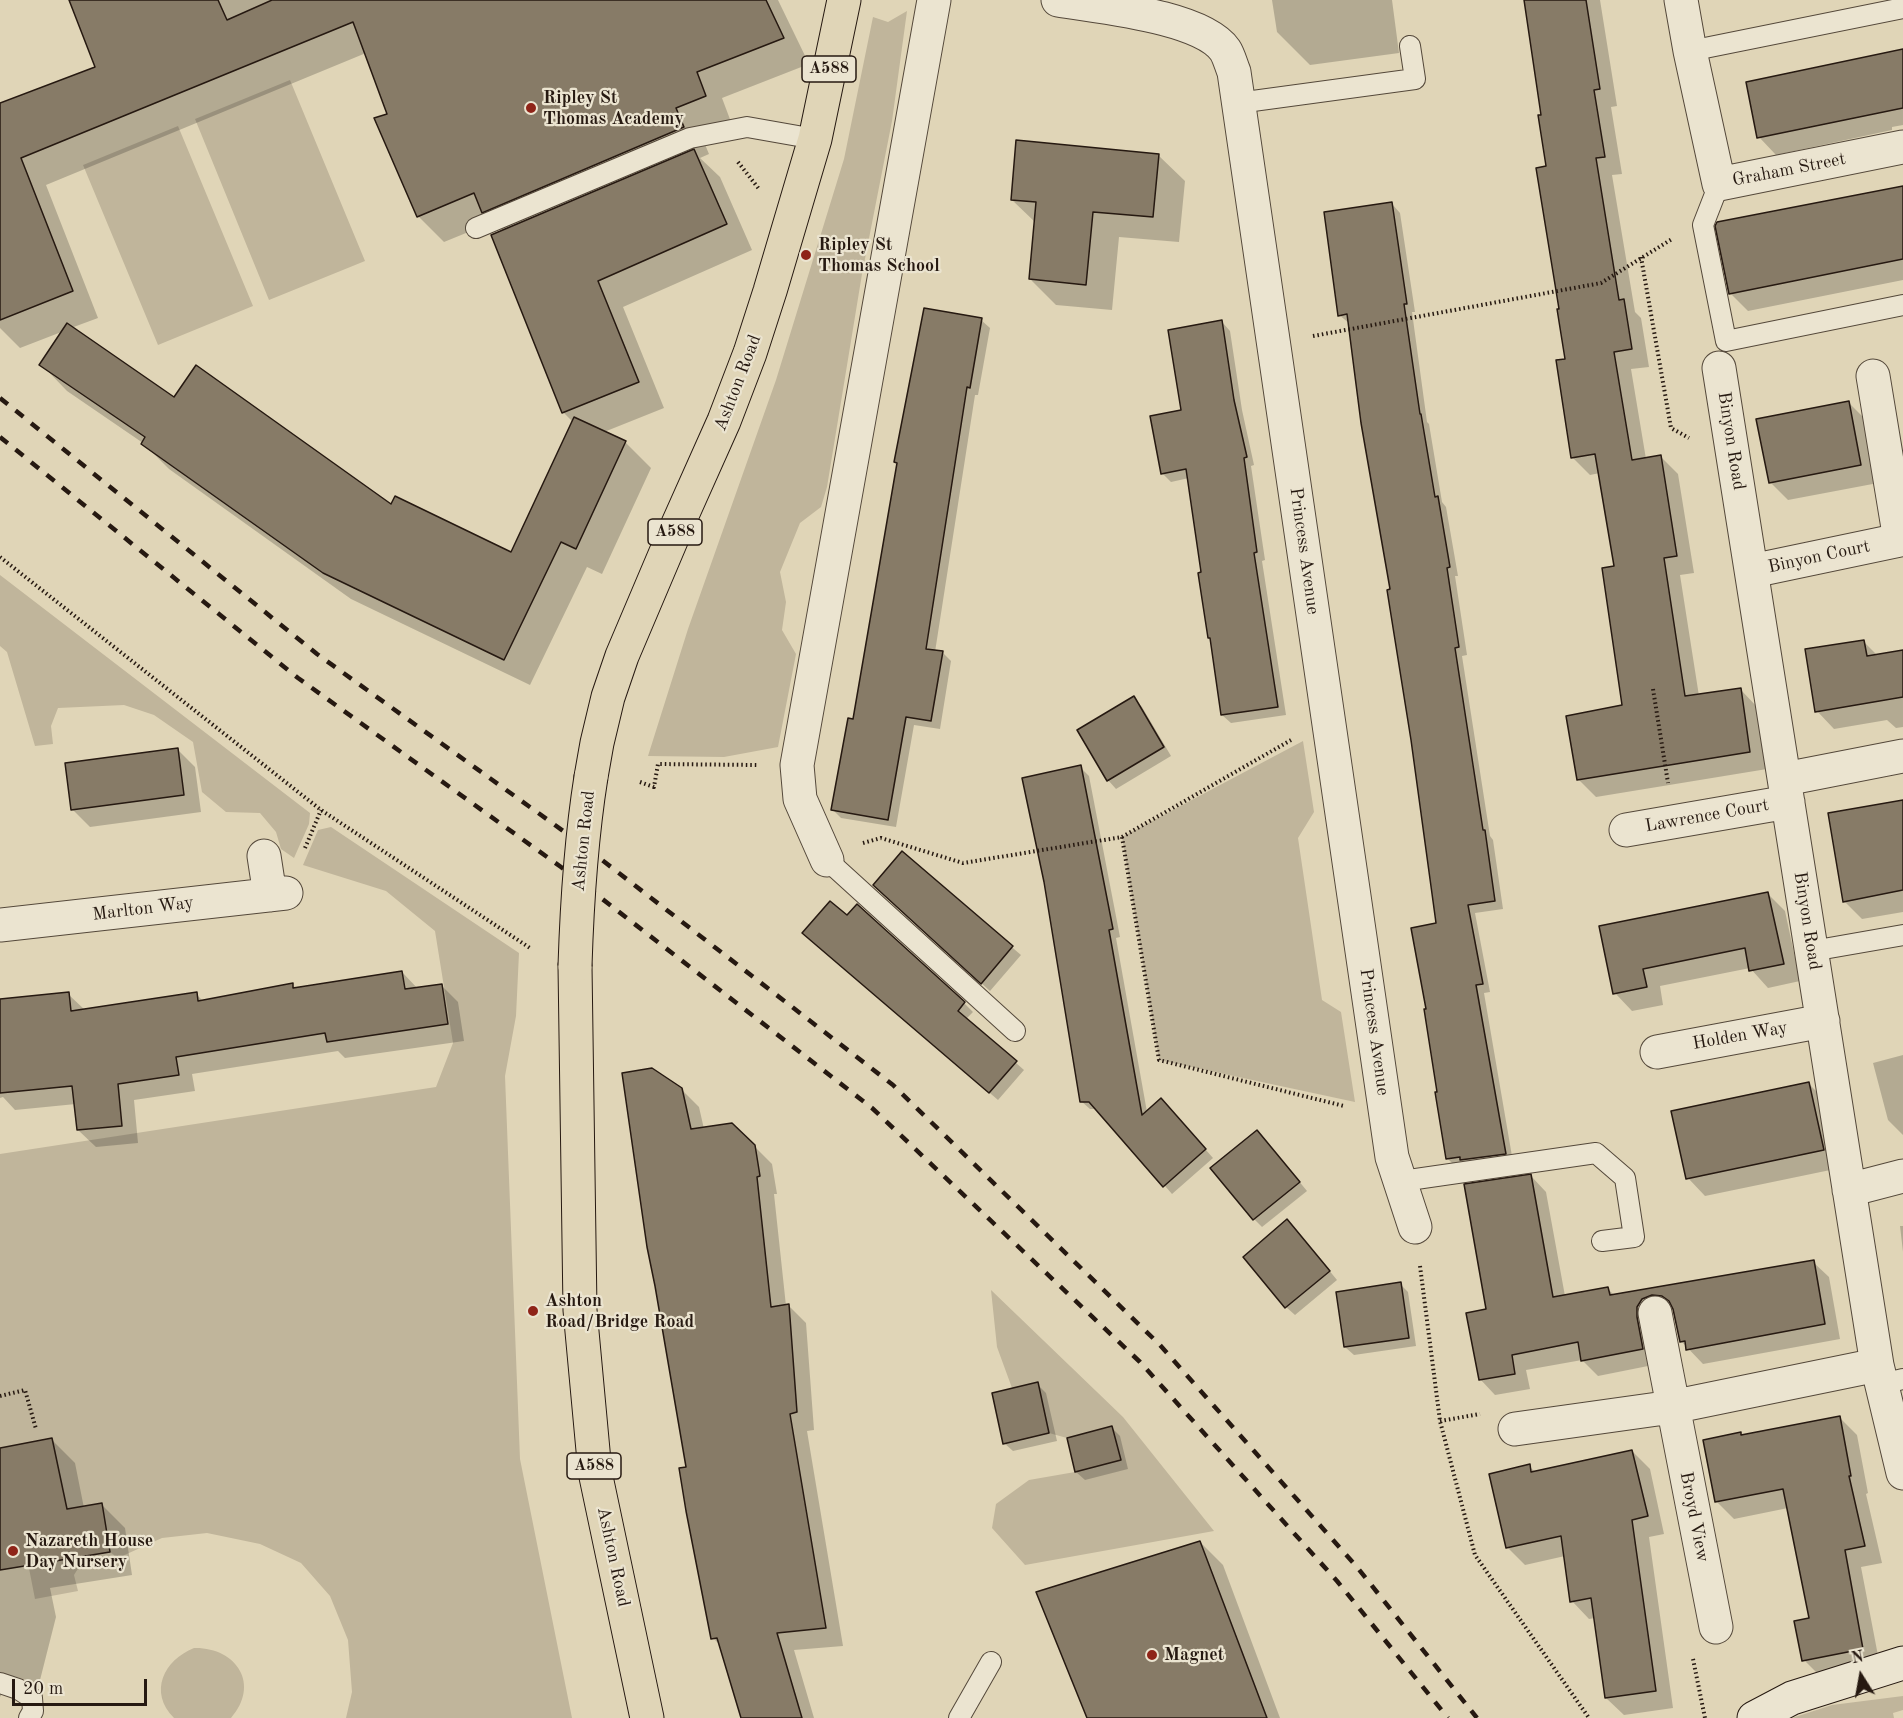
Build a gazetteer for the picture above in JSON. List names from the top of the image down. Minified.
{"streets":{"main road":["A588","Ashton Road"],"street":["Graham Street","Binyon Road","Princess Avenue","Binyon Court","Lawrence Court","Marlton Way","Holden Way","Broyd View"]},"crossings":[["Binyon Road","Binyon Court"],["Binyon Road","Lawrence Court"],["Binyon Road","Holden Way"]],"places":["Ripley St Thomas Academy","Ripley St Thomas School","Ashton Road/Bridge Road","Nazareth House Day Nursery","Magnet"],"scale_bar":"20 m","north":"top"}
